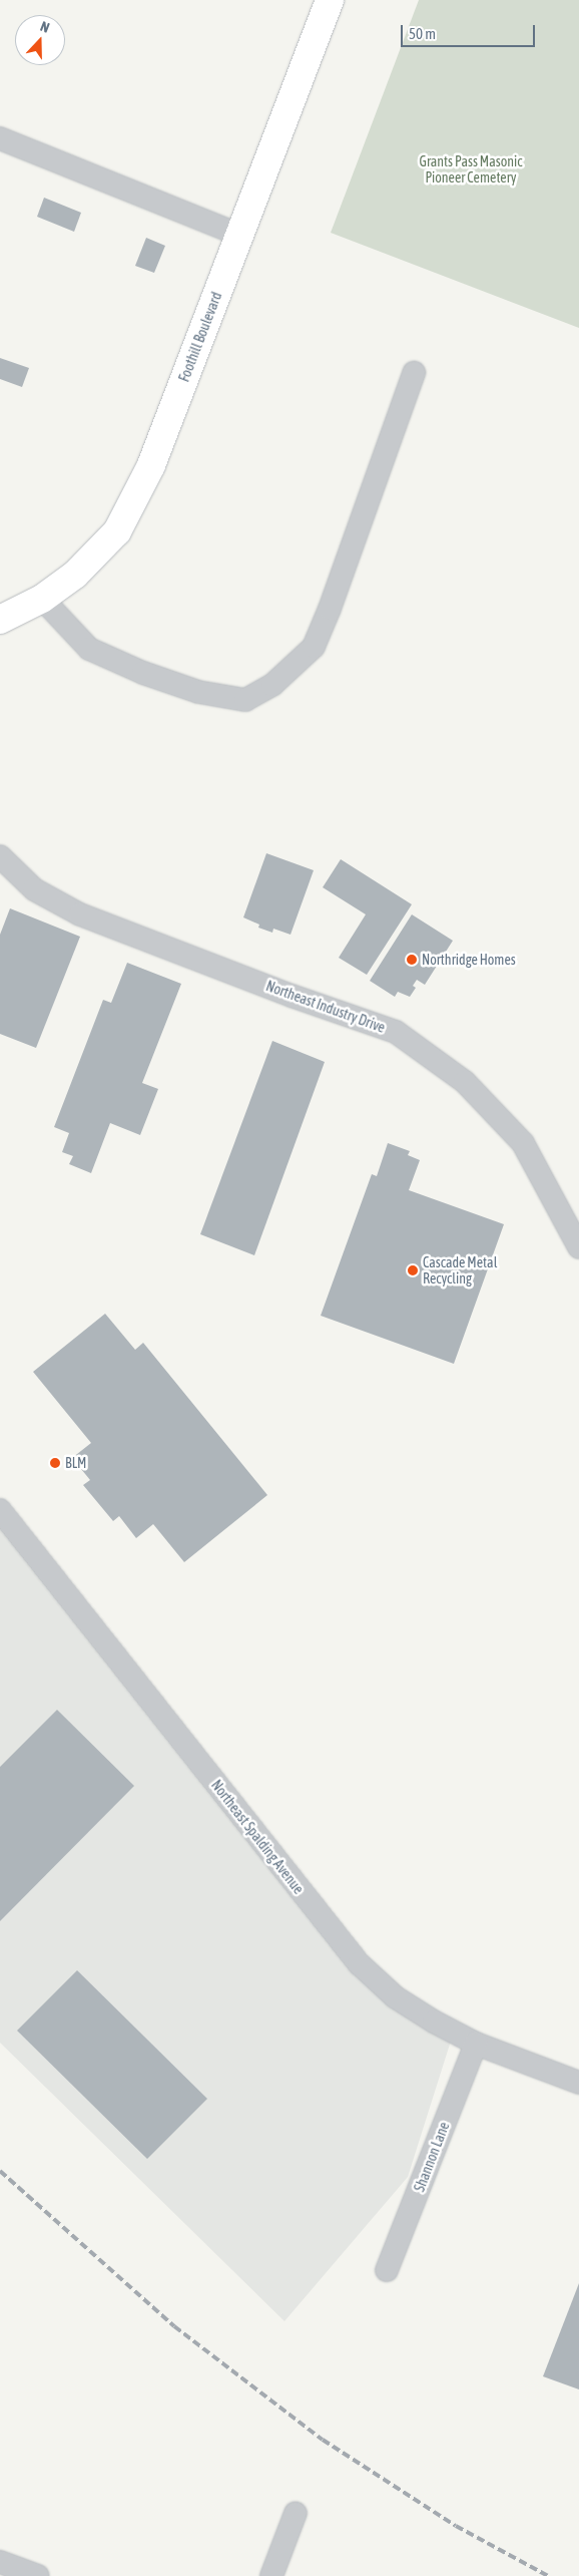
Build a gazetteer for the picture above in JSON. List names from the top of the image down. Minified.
{"streets":{"main road":["Foothill Boulevard"],"street":["Northeast Industry Drive","Northeast Spalding Avenue","Shannon Lane"]},"crossings":[["Northeast Spalding Avenue","Shannon Lane"]],"parks":["Grants Pass Masonic Pioneer Cemetery"],"places":["Northridge Homes","Cascade Metal Recycling","BLM"],"scale_bar":"50 m","north":"top"}
